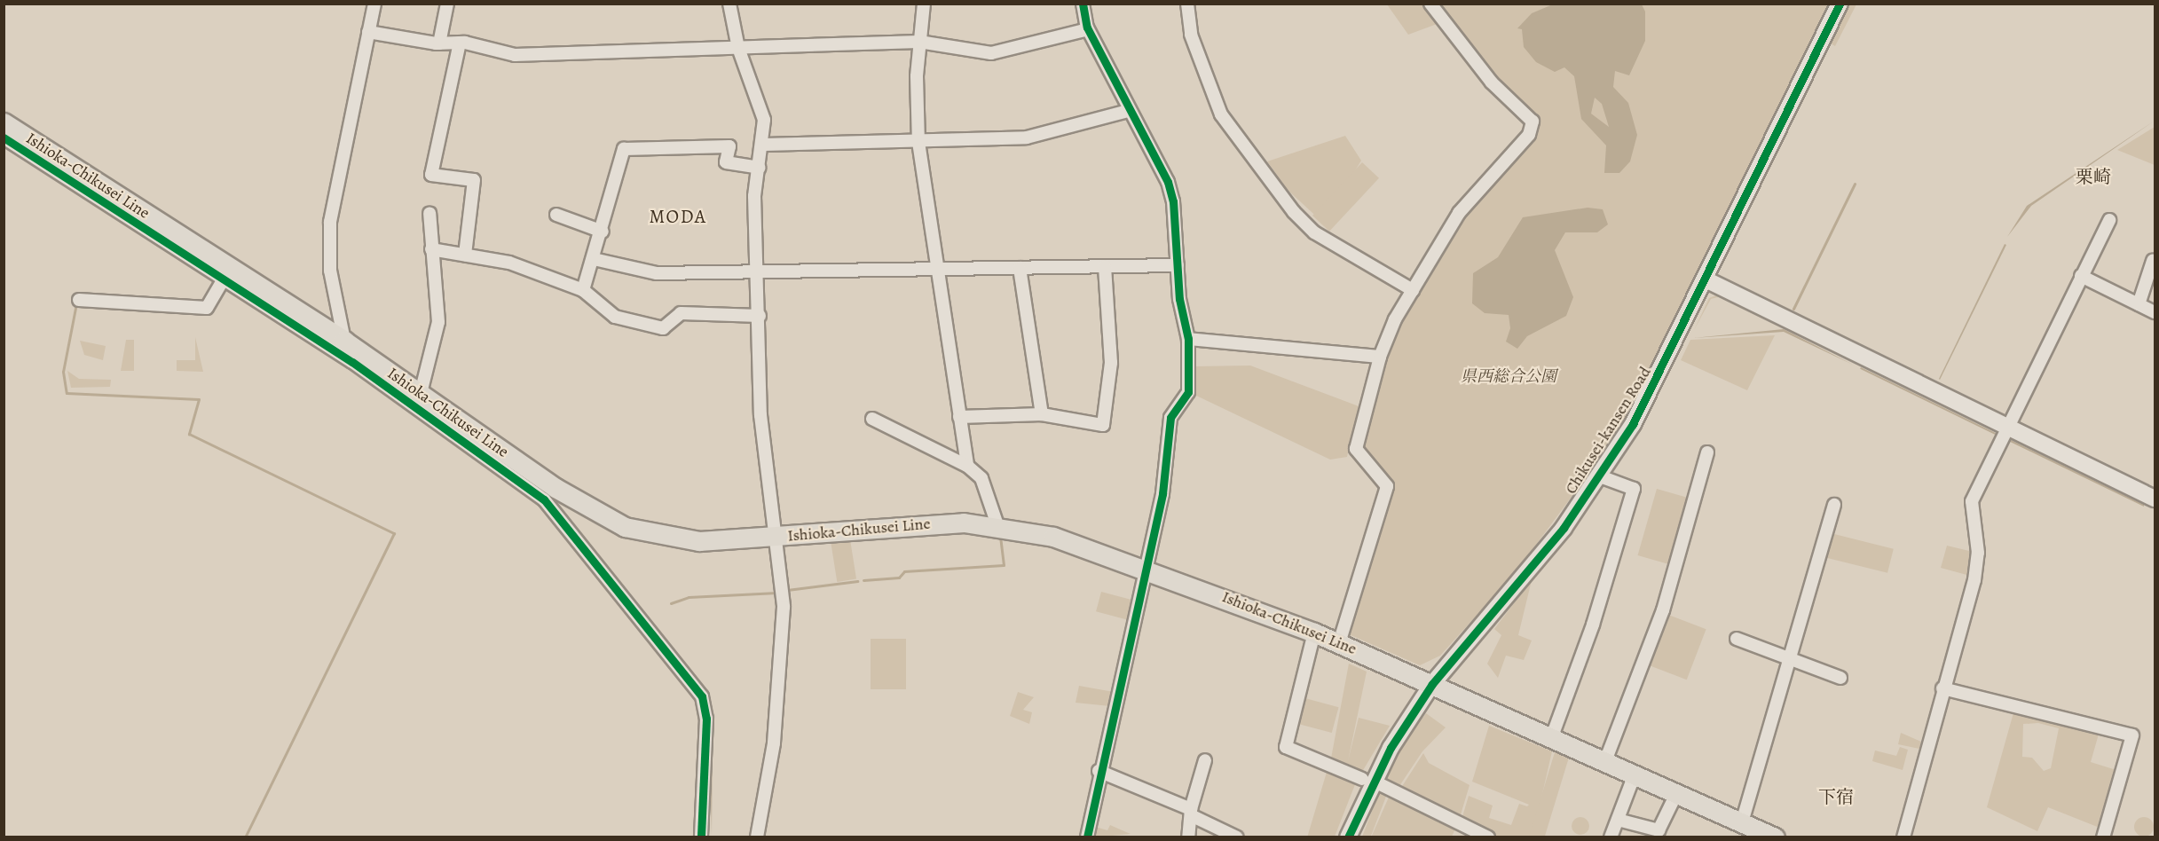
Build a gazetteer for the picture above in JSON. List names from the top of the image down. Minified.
{"streets":{"main road":["Ishioka-Chikusei Line"],"street":["Chikusei-kansen Road"]},"crossings":[["Ishioka-Chikusei Line","Chikusei-kansen Road"]],"districts":["栗崎","MODA","下宿"],"parks":["県西総合公園"]}
